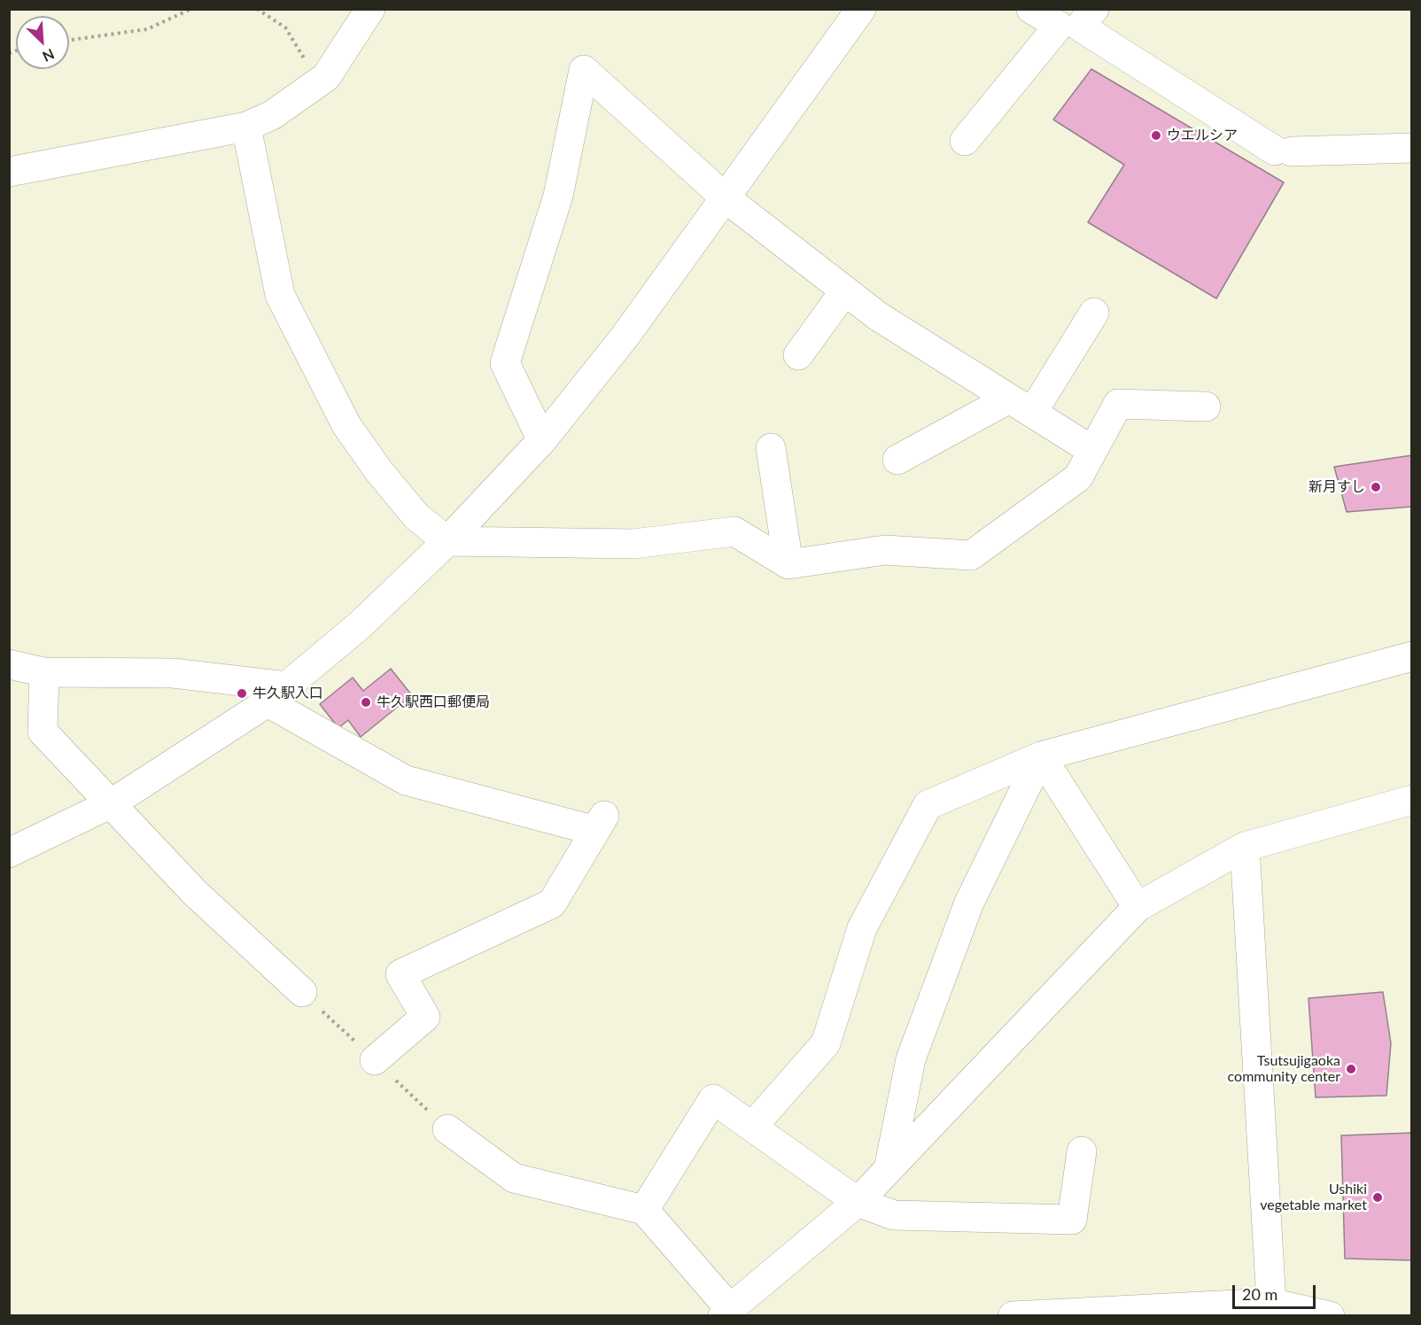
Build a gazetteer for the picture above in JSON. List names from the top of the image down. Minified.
{"places":["ウエルシア","新月すし","牛久駅入口","牛久駅西口郵便局","Tsutsujigaoka community center","Ushiki vegetable market"],"scale_bar":"20 m","north":"bottom right"}
